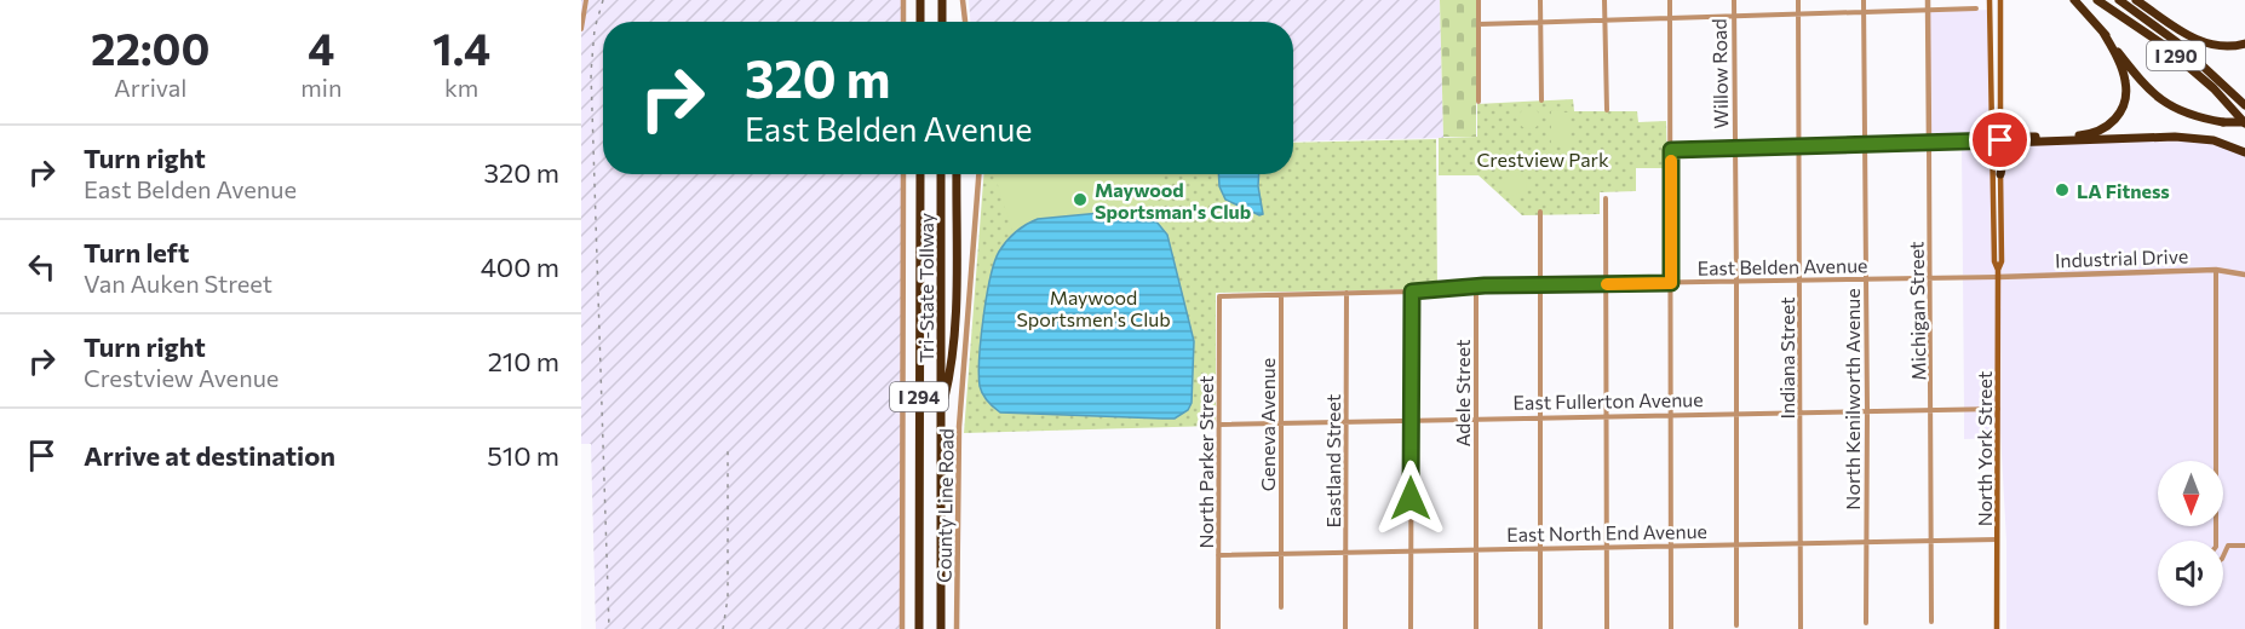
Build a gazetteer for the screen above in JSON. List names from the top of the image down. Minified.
{"streets":{"highway":["I 290","Tri-State Tollway","I 294"],"main road":["North York Street"],"street":["Willow Road","Industrial Drive","East Belden Avenue","Michigan Street","Indiana Street","Adele Street","North Kenilworth Avenue","East Fullerton Avenue","Geneva Avenue","Eastland Street","North Parker Street","County Line Road","East North End Avenue"]},"crossings":[["Willow Road","East Belden Avenue"],["Willow Road","East Fullerton Avenue"],["Willow Road","East North End Avenue"],["Industrial Drive","East Belden Avenue"],["Industrial Drive","North York Street"],["East Belden Avenue","Michigan Street"],["East Belden Avenue","Indiana Street"],["East Belden Avenue","Adele Street"],["East Belden Avenue","North Kenilworth Avenue"],["East Belden Avenue","Geneva Avenue"],["East Belden Avenue","North York Street"],["East Belden Avenue","Eastland Street"],["East Belden Avenue","North Parker Street"],["Michigan Street","East Fullerton Avenue"],["Michigan Street","East North End Avenue"],["Indiana Street","East Fullerton Avenue"],["Indiana Street","East North End Avenue"],["Adele Street","East Fullerton Avenue"],["Adele Street","East North End Avenue"],["North Kenilworth Avenue","East Fullerton Avenue"],["North Kenilworth Avenue","East North End Avenue"],["East Fullerton Avenue","Geneva Avenue"],["East Fullerton Avenue","North York Street"],["East Fullerton Avenue","Eastland Street"],["East Fullerton Avenue","North Parker Street"],["Geneva Avenue","East North End Avenue"],["North York Street","East North End Avenue"],["Eastland Street","East North End Avenue"],["North Parker Street","East North End Avenue"]],"parks":["Crestview Park","Maywood Sportsmen's Club"],"places":["LA Fitness","Maywood Sportsman's Club"],"north":"bottom","page":{"eta":["22:00","Arrival","4","min","1.4","km"],"turn":["320 m","East Belden Avenue"],"list":[{"name":"Turn right","note":"East Belden Avenue","value":"320 m"},{"name":"Turn left","note":"Van Auken Street","value":"400 m"},{"name":"Turn right","note":"Crestview Avenue","value":"210 m"},{"name":"Arrive at destination","value":"510 m"}]}}
